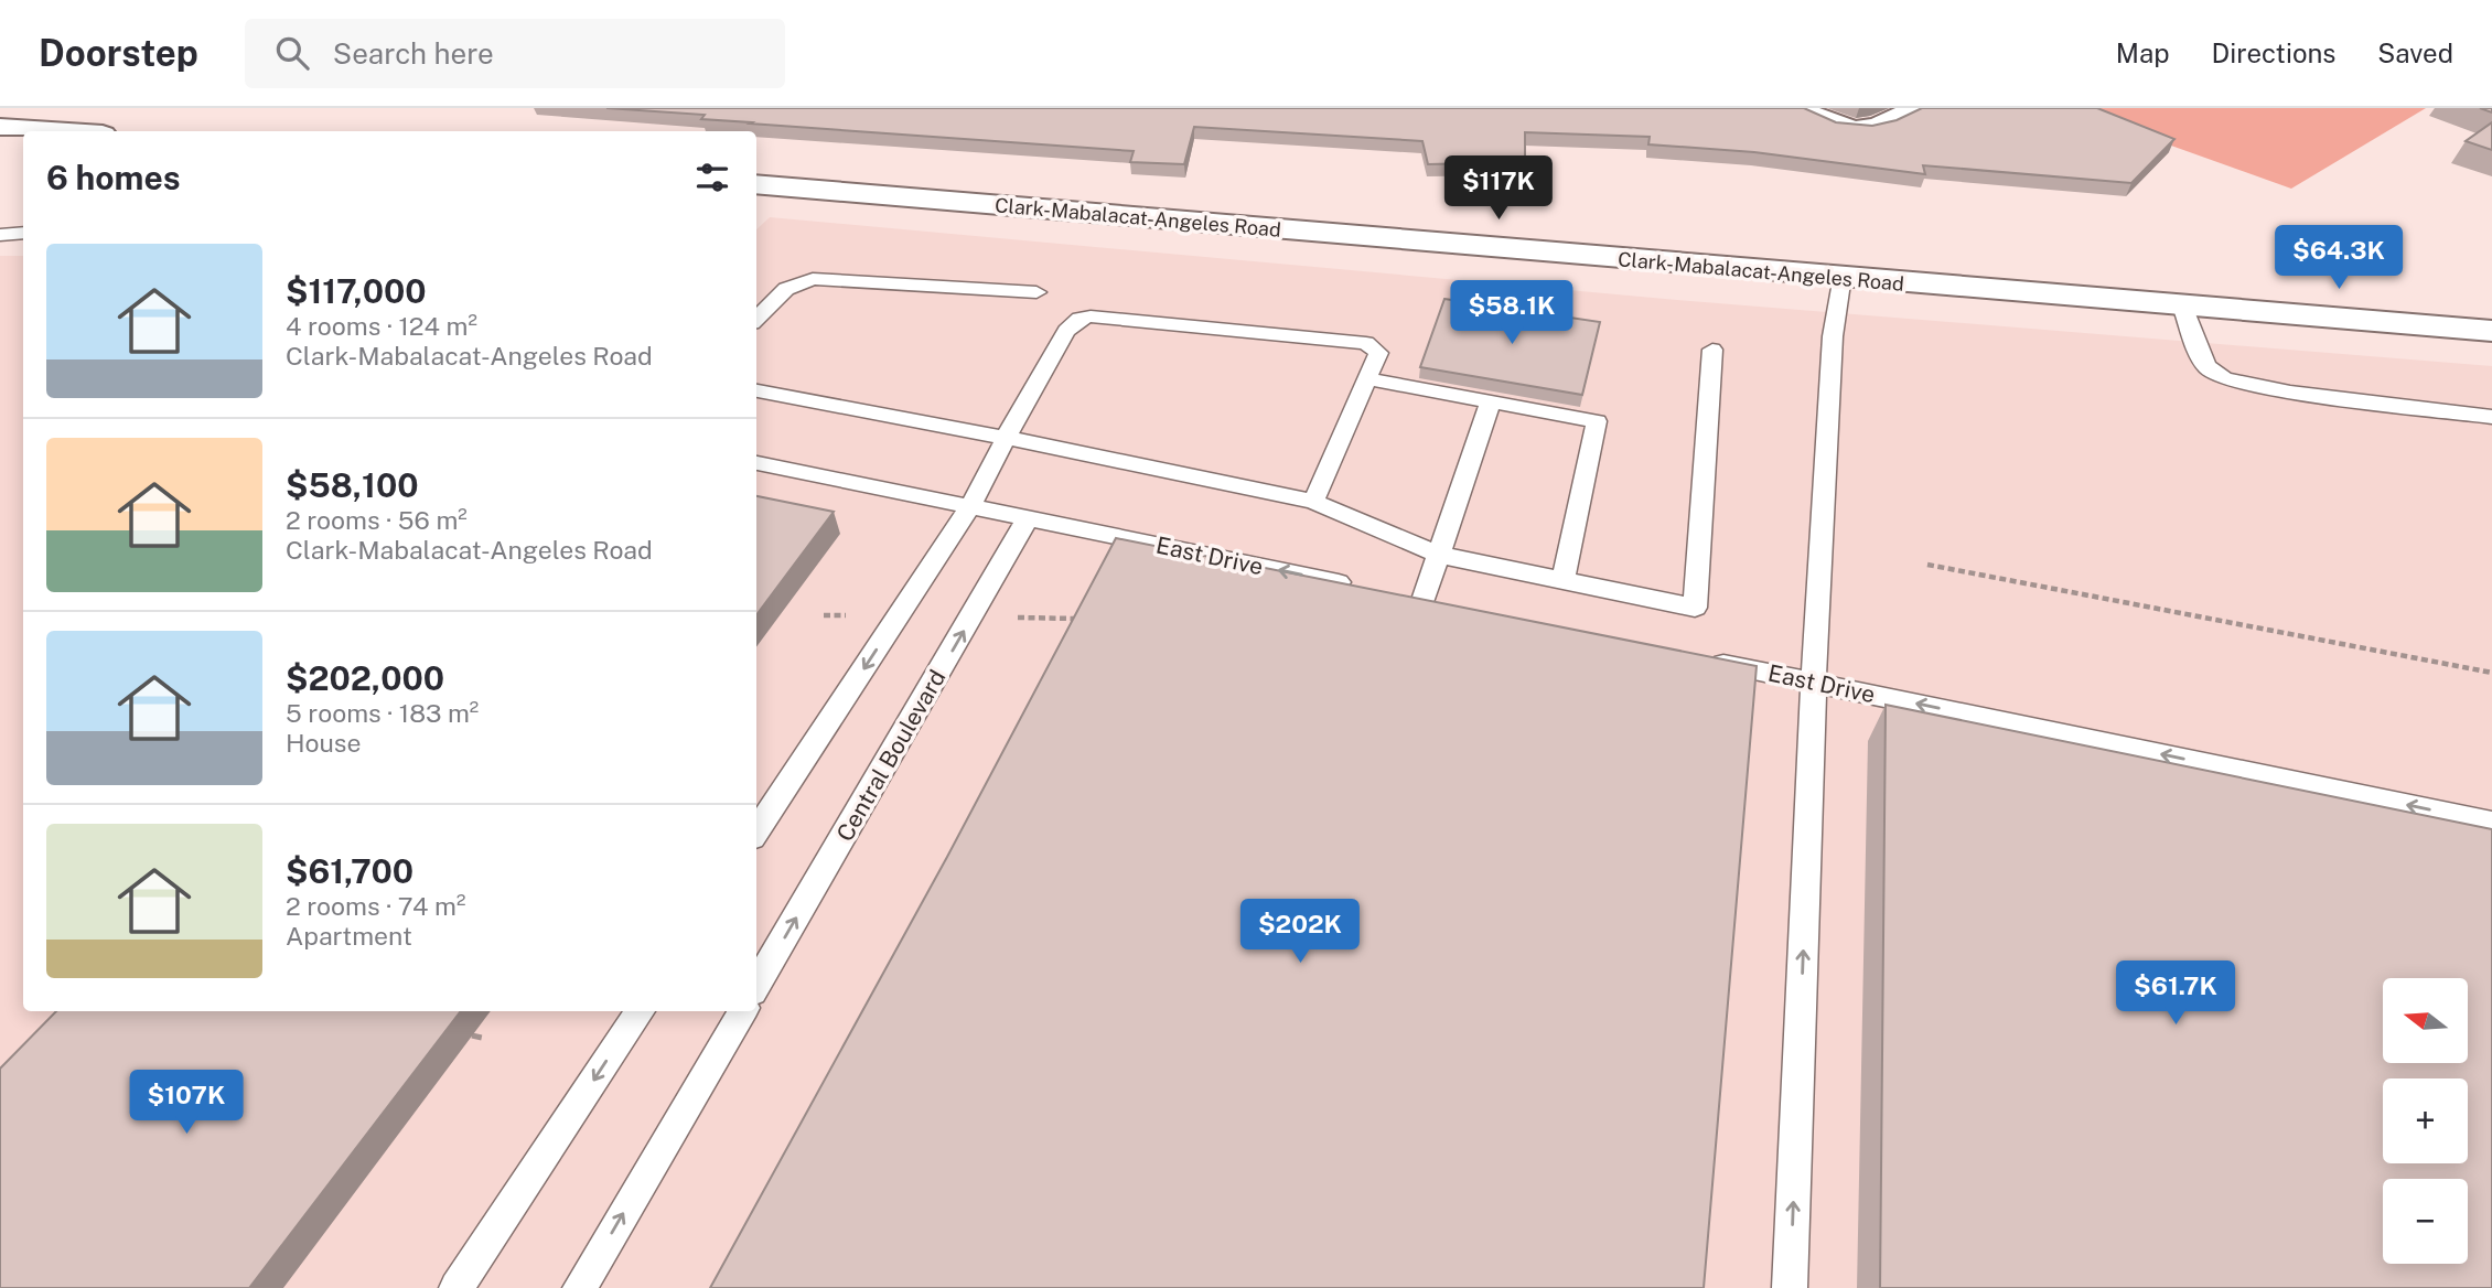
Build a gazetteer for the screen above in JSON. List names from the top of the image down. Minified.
{"streets":{"main road":["Clark-Mabalacat-Angeles Road"],"lane":["East Drive","Central Boulevard"]},"crossings":[["East Drive","Central Boulevard"]],"north":"left","page":{"header":"Doorstep","search":"Search here","nav":["Map","Directions","Saved"],"heading":"6 homes","price":["$117K","$64.3K","$58.1K","$202K","$61.7K","$107K"],"list":[{"name":"$117,000","note":"4 rooms · 124 m² · Clark-Mabalacat-Angeles Road"},{"name":"$58,100","note":"2 rooms · 56 m² · Clark-Mabalacat-Angeles Road"},{"name":"$202,000","note":"5 rooms · 183 m² · House"},{"name":"$61,700","note":"2 rooms · 74 m² · Apartment"}],"map_buttons":["+","−"]}}
